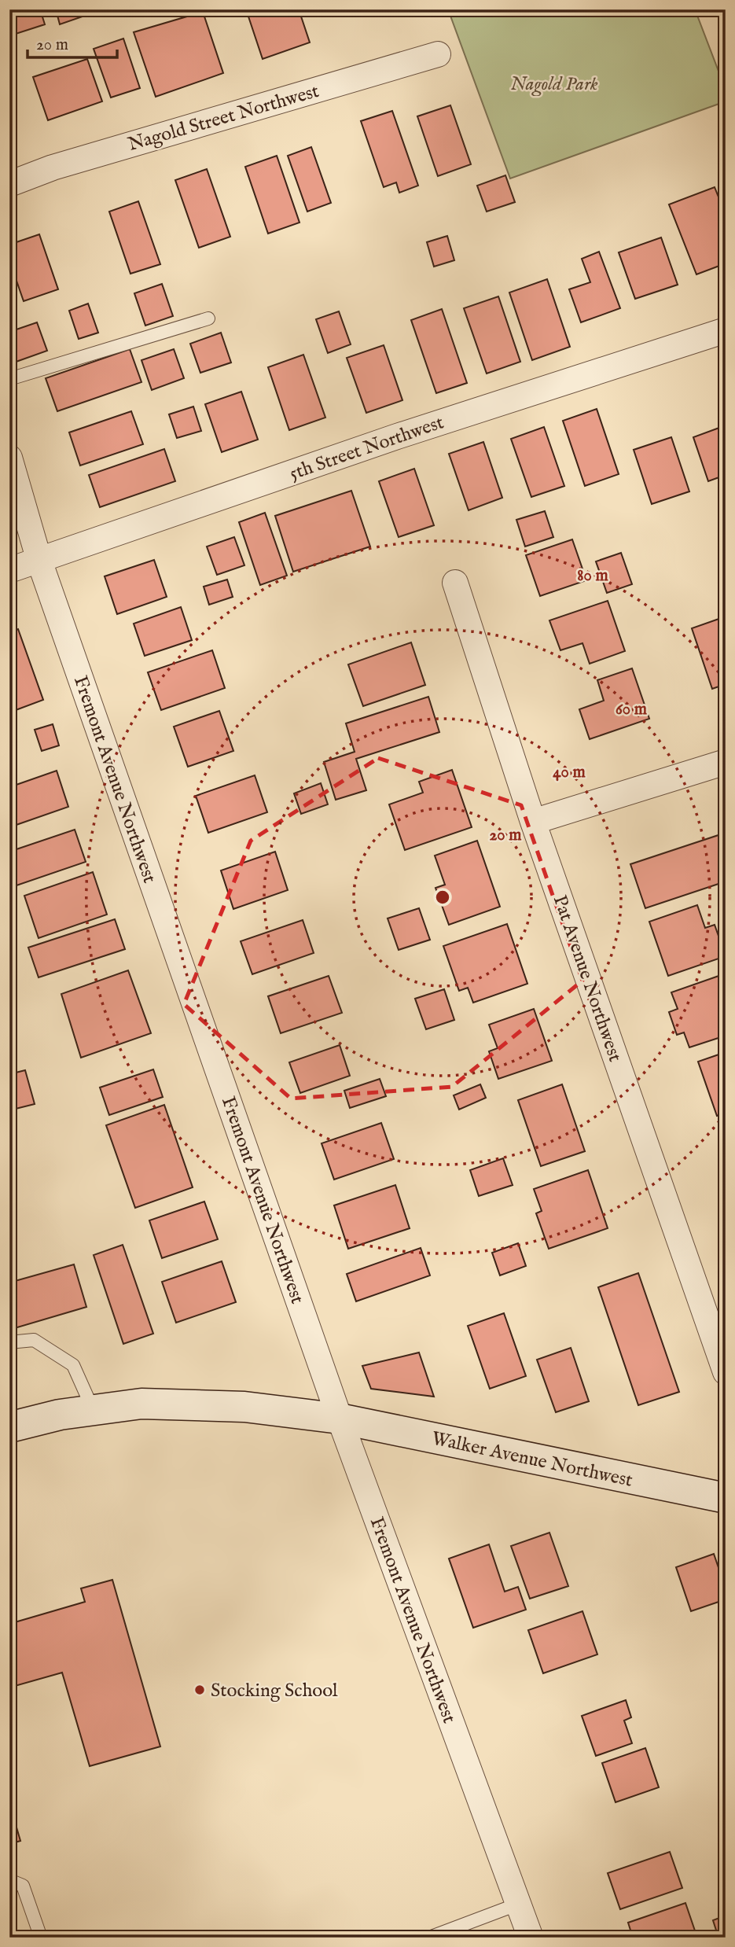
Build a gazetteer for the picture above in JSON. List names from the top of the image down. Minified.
{"streets":{"main road":["Walker Avenue Northwest"],"street":["Nagold Street Northwest","5th Street Northwest","Fremont Avenue Northwest","Pat Avenue Northwest"]},"crossings":[["5th Street Northwest","Fremont Avenue Northwest"],["Fremont Avenue Northwest","Walker Avenue Northwest"]],"parks":["Nagold Park"],"places":["Stocking School"],"scale_bar":"20 m","rings":["80 m","60 m","40 m","20 m"]}
